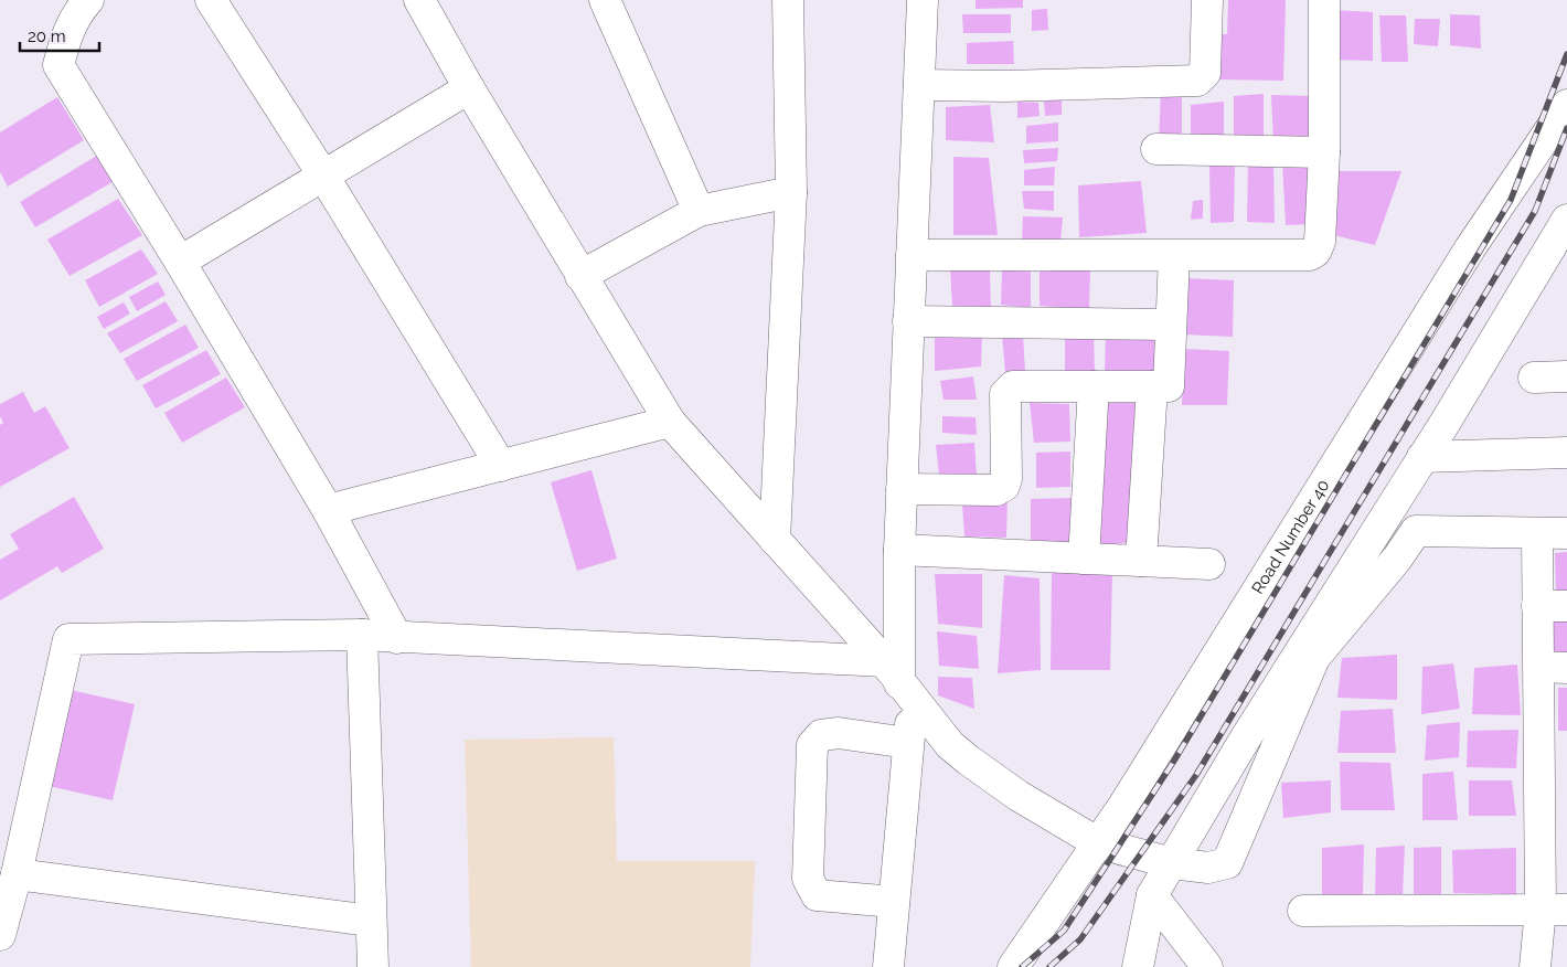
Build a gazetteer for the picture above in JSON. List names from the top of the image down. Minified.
{"streets":{"street":["Road Number 40"]},"scale_bar":"20 m"}
